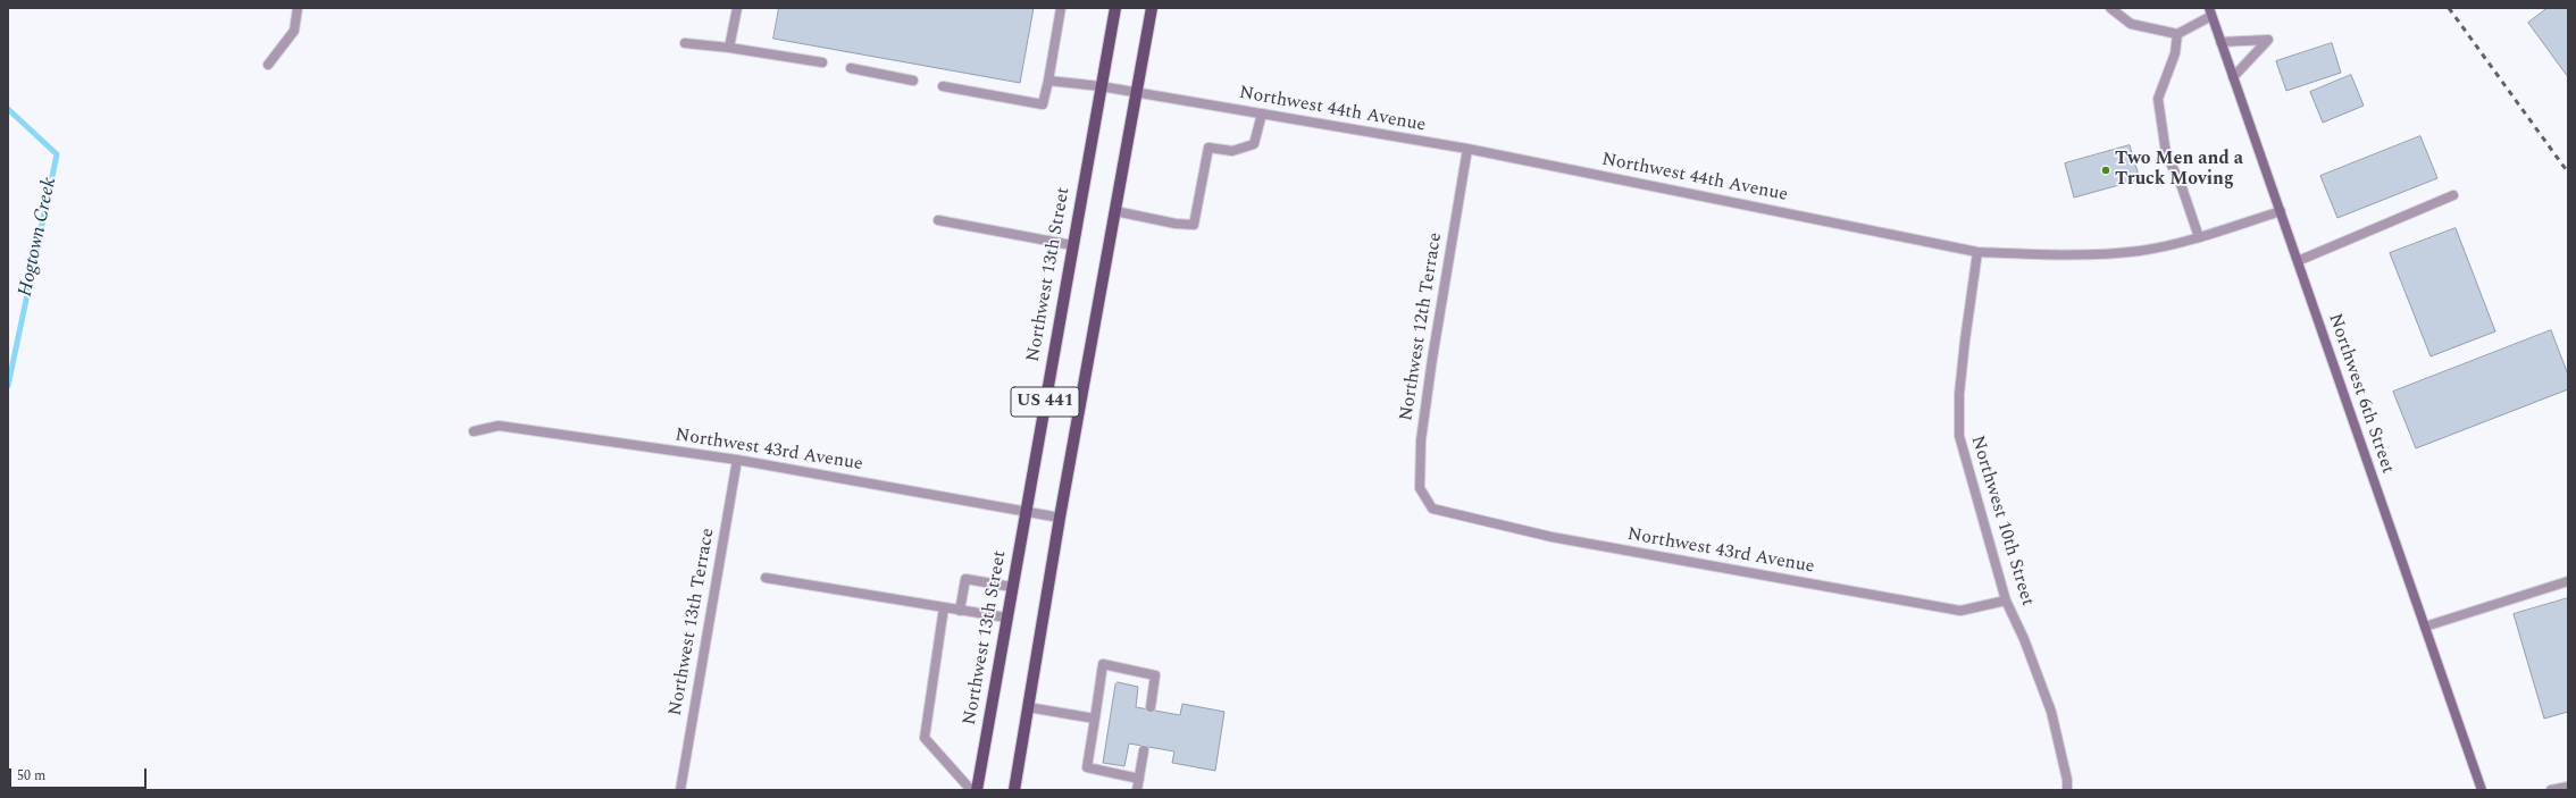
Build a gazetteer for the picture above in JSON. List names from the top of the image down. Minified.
{"streets":{"main road":["Northwest 13th Street","Northwest 6th Street","US 441"],"street":["Northwest 44th Avenue","Northwest 12th Terrace","Northwest 43rd Avenue","Northwest 10th Street","Northwest 13th Terrace"]},"crossings":[["Northwest 44th Avenue","Northwest 13th Street"],["Northwest 44th Avenue","Northwest 12th Terrace"],["Northwest 44th Avenue","Northwest 6th Street"],["Northwest 44th Avenue","US 441"],["Northwest 44th Avenue","Northwest 10th Street"],["Northwest 13th Street","Northwest 43rd Avenue"],["Northwest 12th Terrace","Northwest 43rd Avenue"],["US 441","Northwest 43rd Avenue"],["Northwest 43rd Avenue","Northwest 10th Street"],["Northwest 43rd Avenue","Northwest 13th Terrace"]],"water":["Hogtown Creek"],"places":["Two Men and a Truck Moving"],"scale_bar":"50 m"}
